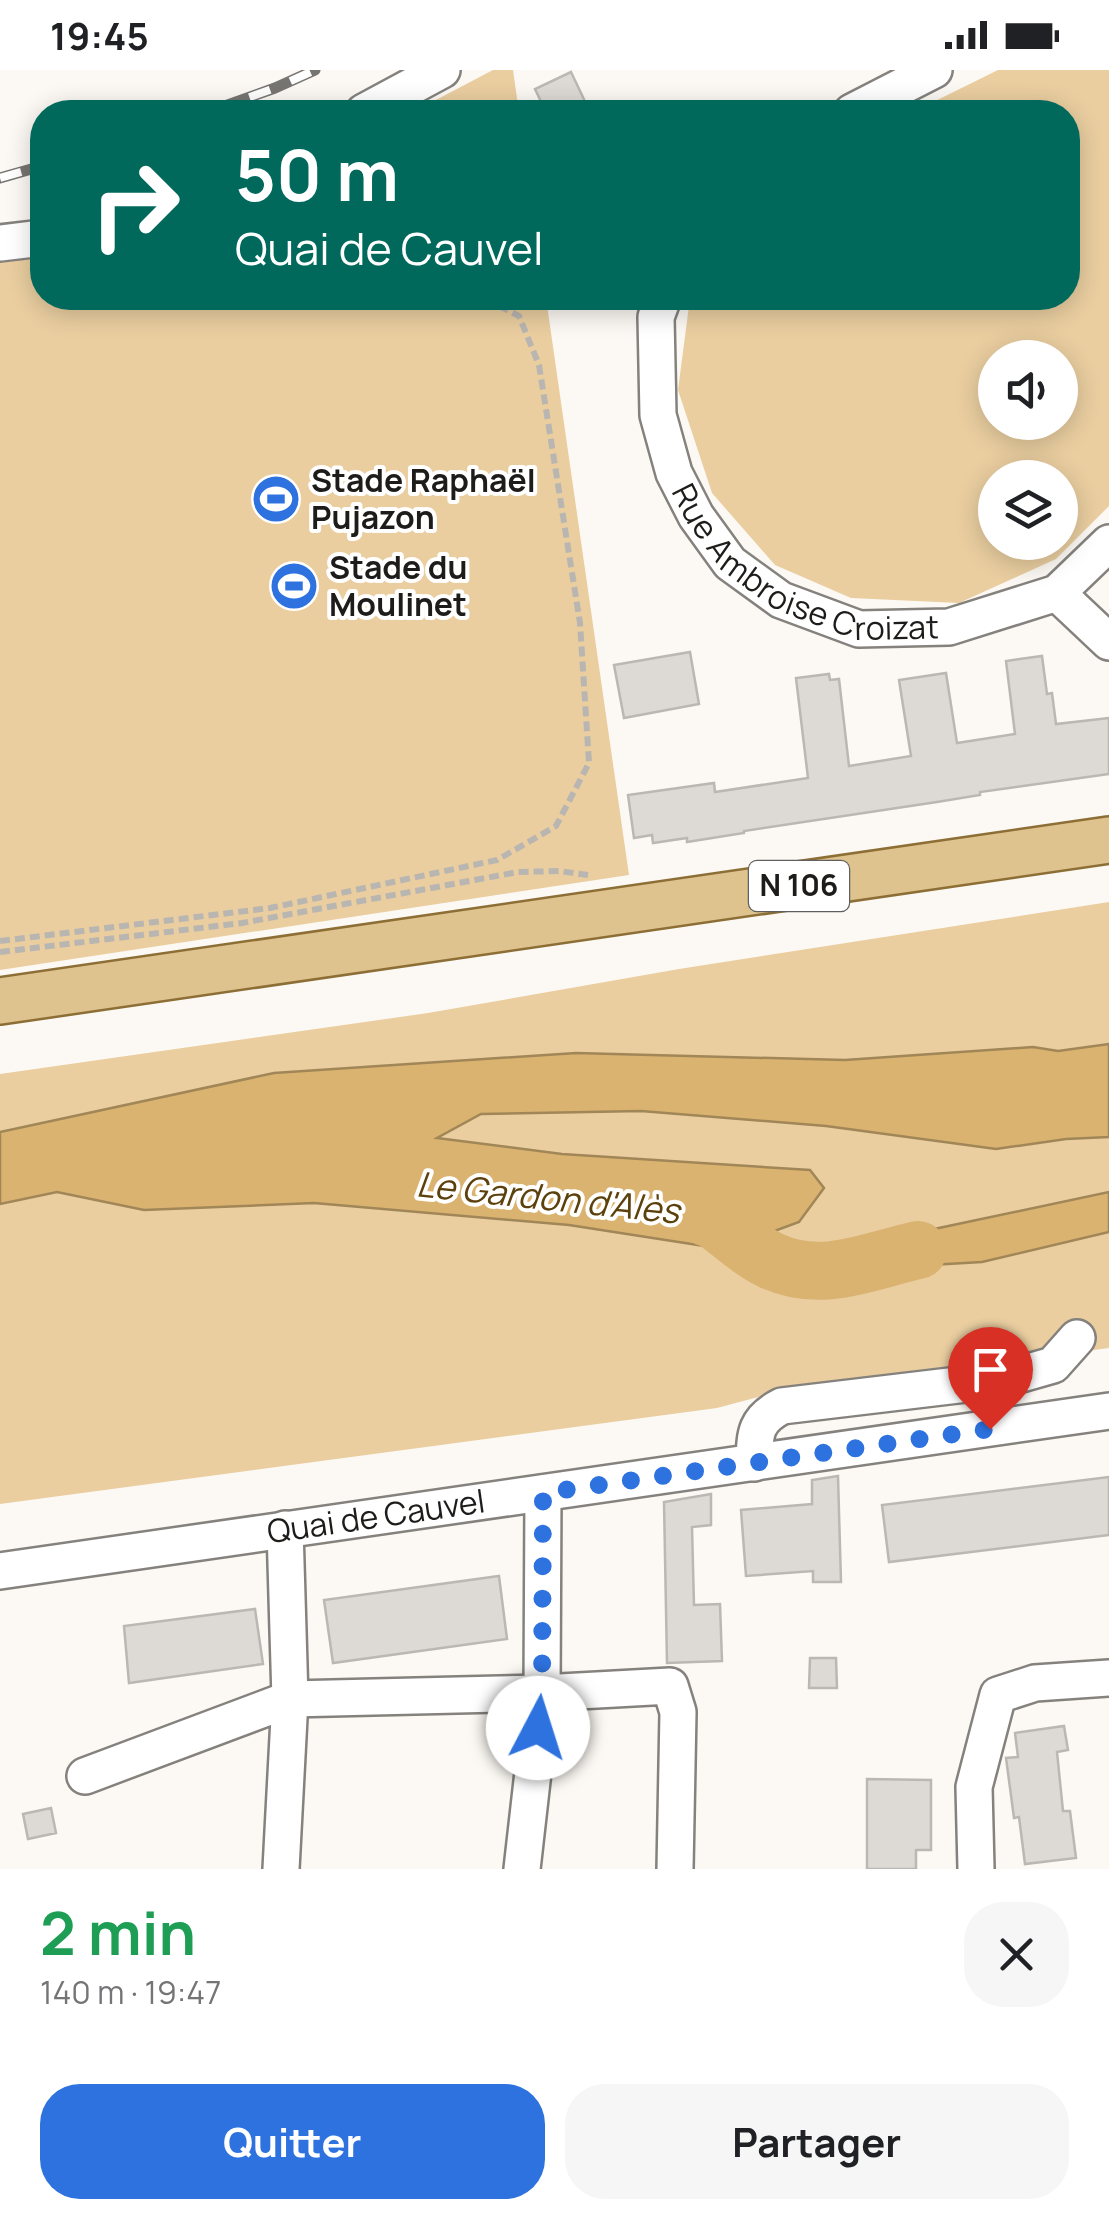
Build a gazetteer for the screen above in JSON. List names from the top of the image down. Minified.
{"streets":{"main road":["N 106"],"street":["Rue Ambroise Croizat","Quai de Cauvel"]},"water":["Le Gardon d'Alès"],"places":{"sports":["Stade Raphaël Pujazon","Stade du Moulinet"]},"page":{"status":"19:45","turn":["50 m","Quai de Cauvel"],"heading":["2 min","140 m · 19:47"],"buttons":["Quitter","Partager"]}}
